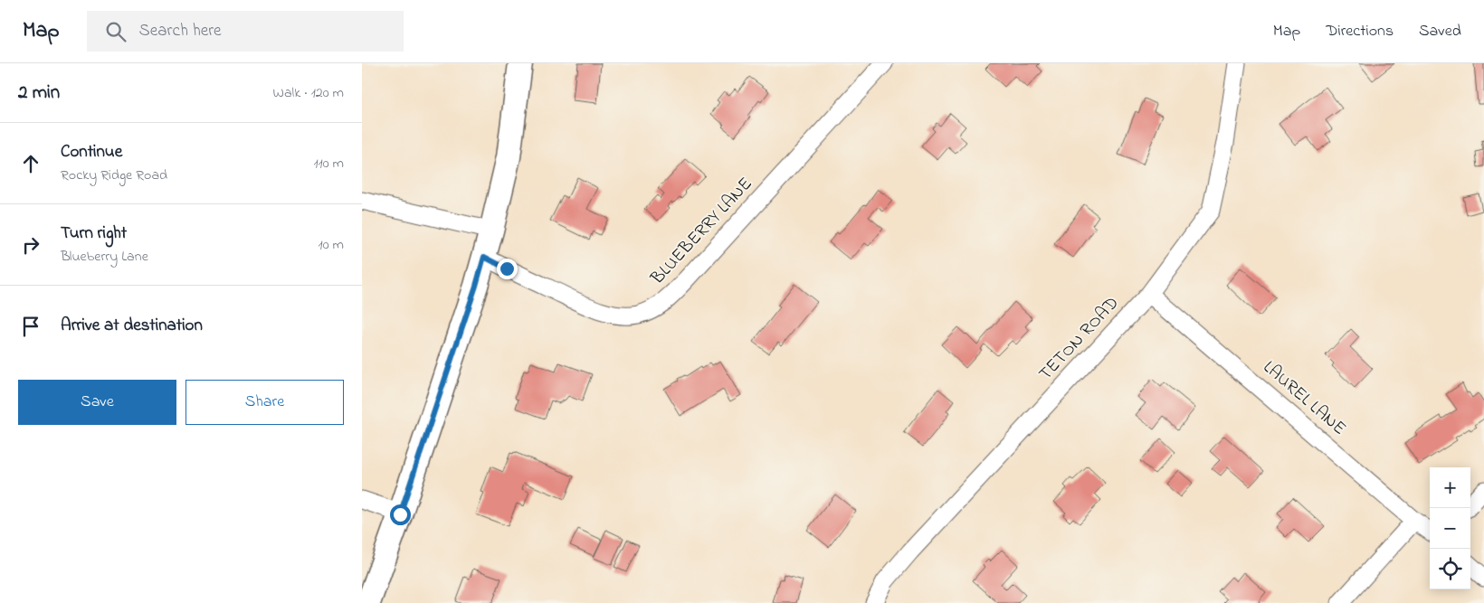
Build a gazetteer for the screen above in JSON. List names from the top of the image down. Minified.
{"streets":{"street":["BLUEBERRY LANE","TETON ROAD","LAUREL LANE"]},"crossings":[["TETON ROAD","LAUREL LANE"]],"page":{"header":"Map","search":"Search here","nav":["Map","Directions","Saved"],"heading":["2 min","Walk · 120 m"],"list":[["Continue","Rocky Ridge Road","110 m"],["Turn right","Blueberry Lane","10 m"],"Arrive at destination"],"buttons":["Save","Share"],"map_buttons":["+","−"]}}
